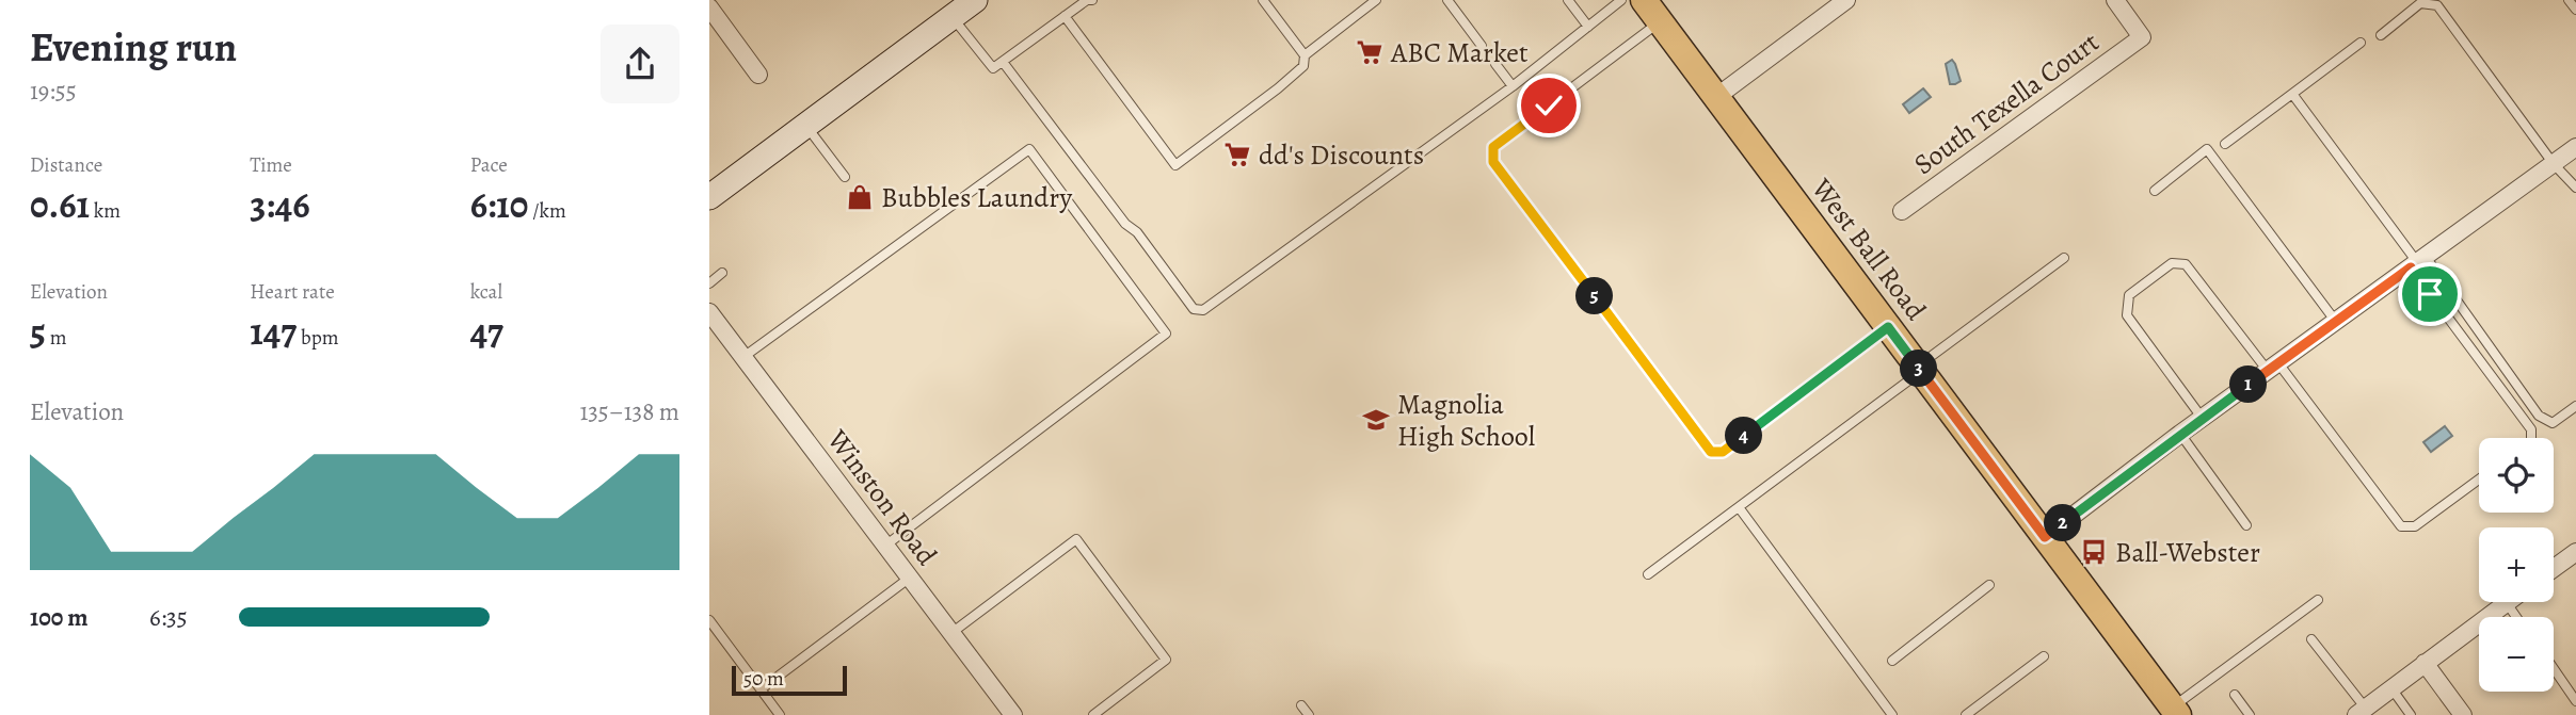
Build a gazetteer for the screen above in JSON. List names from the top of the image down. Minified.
{"streets":{"main road":["West Ball Road"],"street":["South Texella Court","Winston Road"]},"places":{"supermarket":["ABC Market","dd's Discounts"],"shop":["Bubbles Laundry"],"school or university":["Magnolia High School"],"bus stop":["Ball-Webster"]},"scale_bar":"50 m","page":{"heading":["Evening run","19:55"],"stats":[["Distance","0.61 km"],["Time","3:46"],["Pace","6:10 /km"],["Elevation","5 m"],["Heart rate","147 bpm"],["kcal","47"]],"pins":["5","3","1","4","2"],"chart":["Elevation","135–138 m"],"map_buttons":["+","−"],"list":[{"name":"100 m","note":"6:35"}],"scale":"50 m"}}
